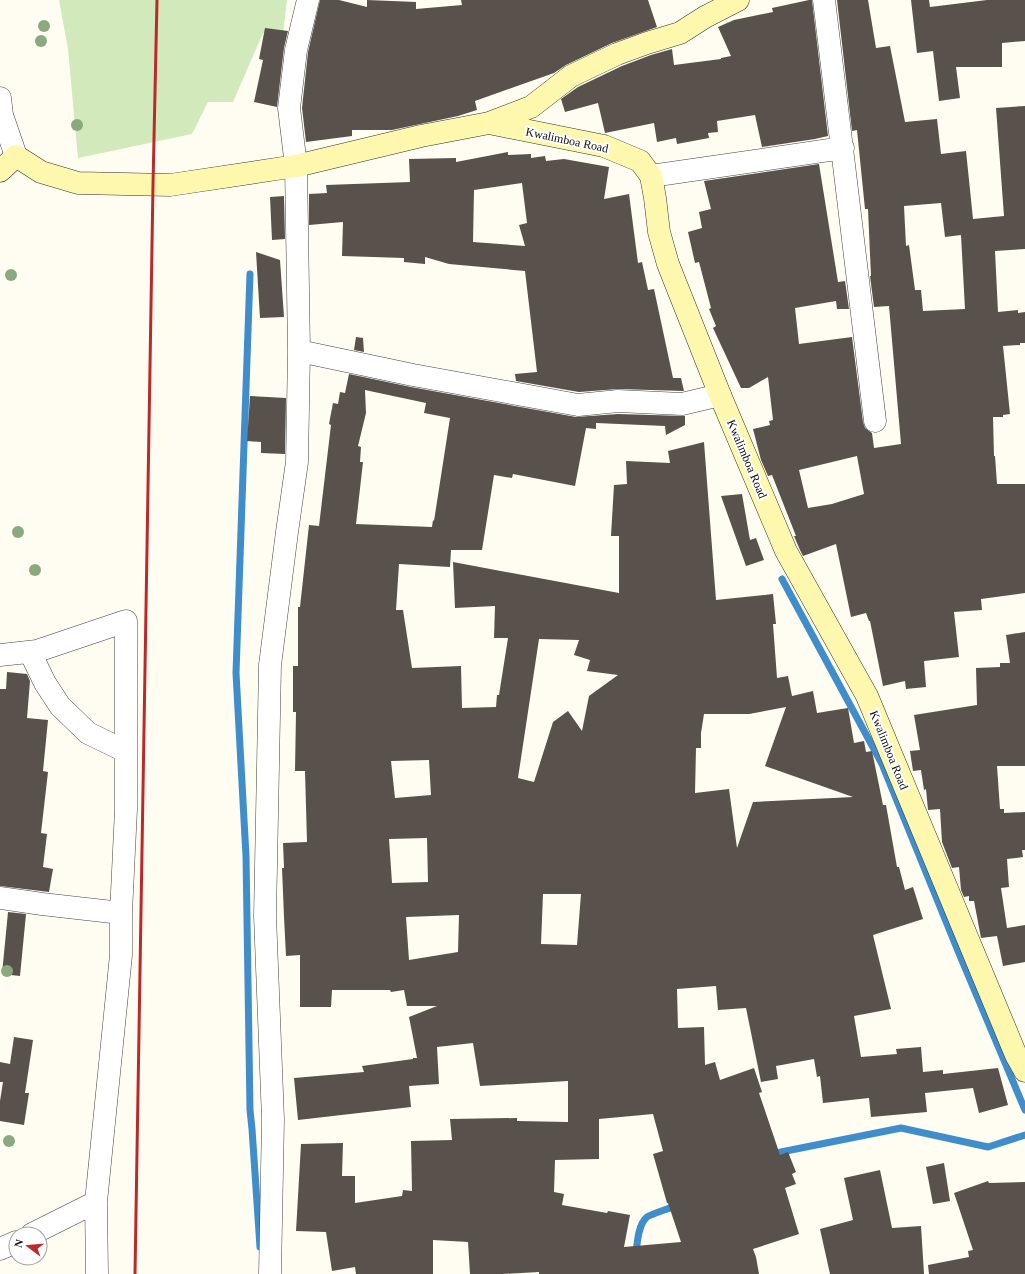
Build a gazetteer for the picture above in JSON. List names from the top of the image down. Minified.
{"streets":{"street":["Kwalimboa Road"]},"north":"left"}
